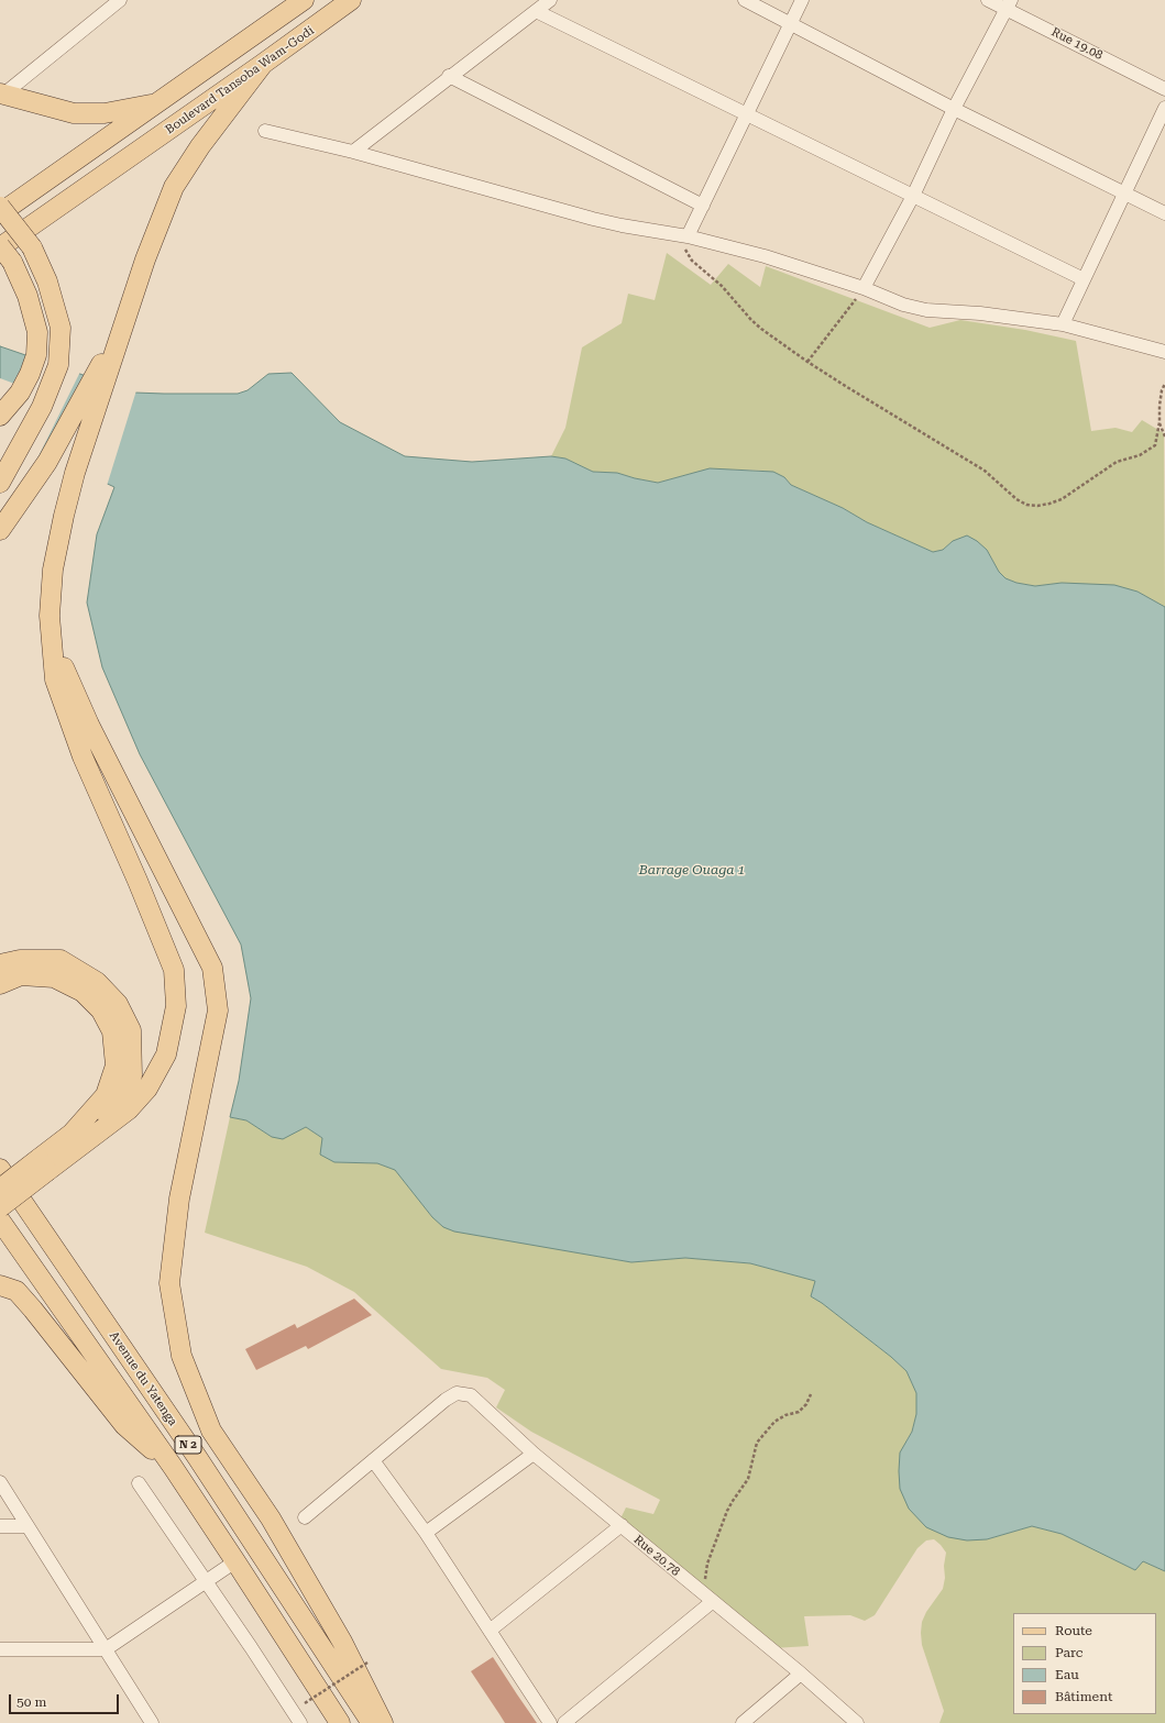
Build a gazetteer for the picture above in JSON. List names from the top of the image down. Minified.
{"streets":{"main road":["Boulevard Tansoba Wam-Godi","Avenue du Yatenga","N 2"],"street":["Rue 19.08","Rue 20.78"]},"water":["Barrage Ouaga 1"],"legend":["Route","Parc","Eau","Bâtiment"],"scale_bar":"50 m"}
